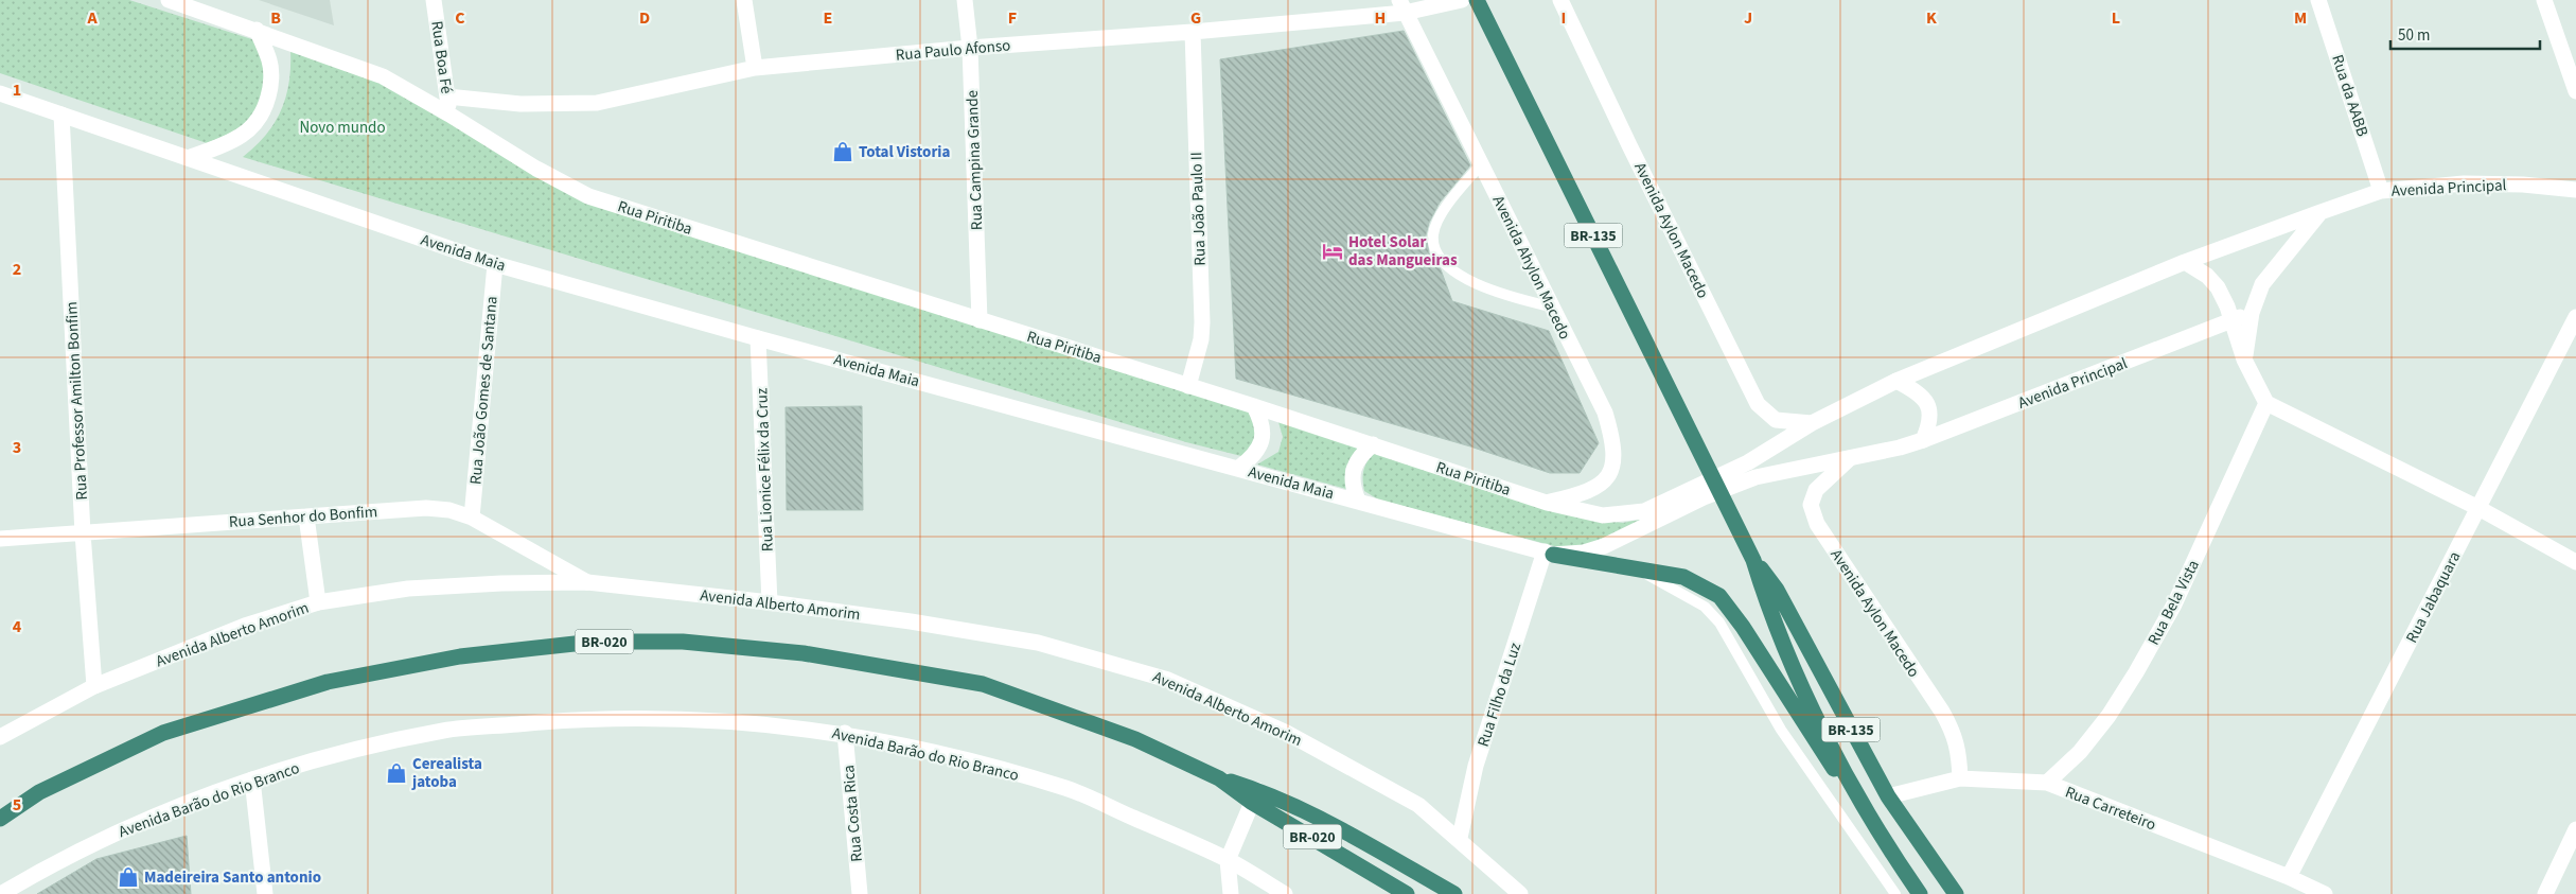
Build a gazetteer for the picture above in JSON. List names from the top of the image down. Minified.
{"streets":{"highway":["BR-135","BR-020"],"street":["Rua Paulo Afonso","Rua Boa Fé","Rua da AABB","Rua Campina Grande","Avenida Principal","Rua João Paulo II","Rua Piritiba","Avenida Aylon Macedo","Avenida Maia","Avenida Ahylon Macedo","Rua João Gomes de Santana","Rua Professor Amilton Bonfim","Rua Lionice Félix da Cruz","Rua Senhor do Bonfim","Rua Jabaquara","Rua Bela Vista","Avenida Alberto Amorim","Rua Filho da Luz","Avenida Barão do Rio Branco","Rua Carreteiro","Rua Costa Rica"]},"crossings":[["Rua Paulo Afonso","Rua Boa Fé"],["Rua Paulo Afonso","Rua Campina Grande"],["Rua Paulo Afonso","Rua João Paulo II"],["Rua Paulo Afonso","Avenida Ahylon Macedo"],["Rua Boa Fé","Rua Piritiba"],["Rua da AABB","Avenida Principal"],["Rua Campina Grande","Rua Piritiba"],["Avenida Principal","Rua Piritiba"],["Avenida Principal","Avenida Aylon Macedo"],["Avenida Principal","Avenida Maia"],["Rua João Paulo II","Rua Piritiba"],["Rua Piritiba","Avenida Aylon Macedo"],["Rua Piritiba","Avenida Ahylon Macedo"],["Avenida Aylon Macedo","Avenida Maia"],["Avenida Aylon Macedo","Rua Carreteiro"],["BR-135","Rua Carreteiro"],["Avenida Maia","Rua João Gomes de Santana"],["Avenida Maia","Rua Professor Amilton Bonfim"],["Avenida Maia","Rua Lionice Félix da Cruz"],["Avenida Maia","Rua Filho da Luz"],["Rua João Gomes de Santana","Rua Senhor do Bonfim"],["Rua Professor Amilton Bonfim","Rua Senhor do Bonfim"],["Rua Professor Amilton Bonfim","Avenida Alberto Amorim"],["Rua Lionice Félix da Cruz","Avenida Alberto Amorim"],["Rua Senhor do Bonfim","Avenida Alberto Amorim"],["Rua Jabaquara","Rua Carreteiro"],["Rua Bela Vista","Rua Carreteiro"],["Avenida Alberto Amorim","Rua Filho da Luz"],["Avenida Barão do Rio Branco","Rua Costa Rica"]],"parks":["Novo mundo"],"places":{"shop":["Total Vistoria","Cerealista jatoba","Madeireira Santo antonio"],"hotel":["Hotel Solar das Mangueiras"]},"scale_bar":"50 m","grid":{"columns":["A","B","C","D","E","F","G","H","I","J","K","L","M"],"rows":["1","2","3","4","5"]}}
